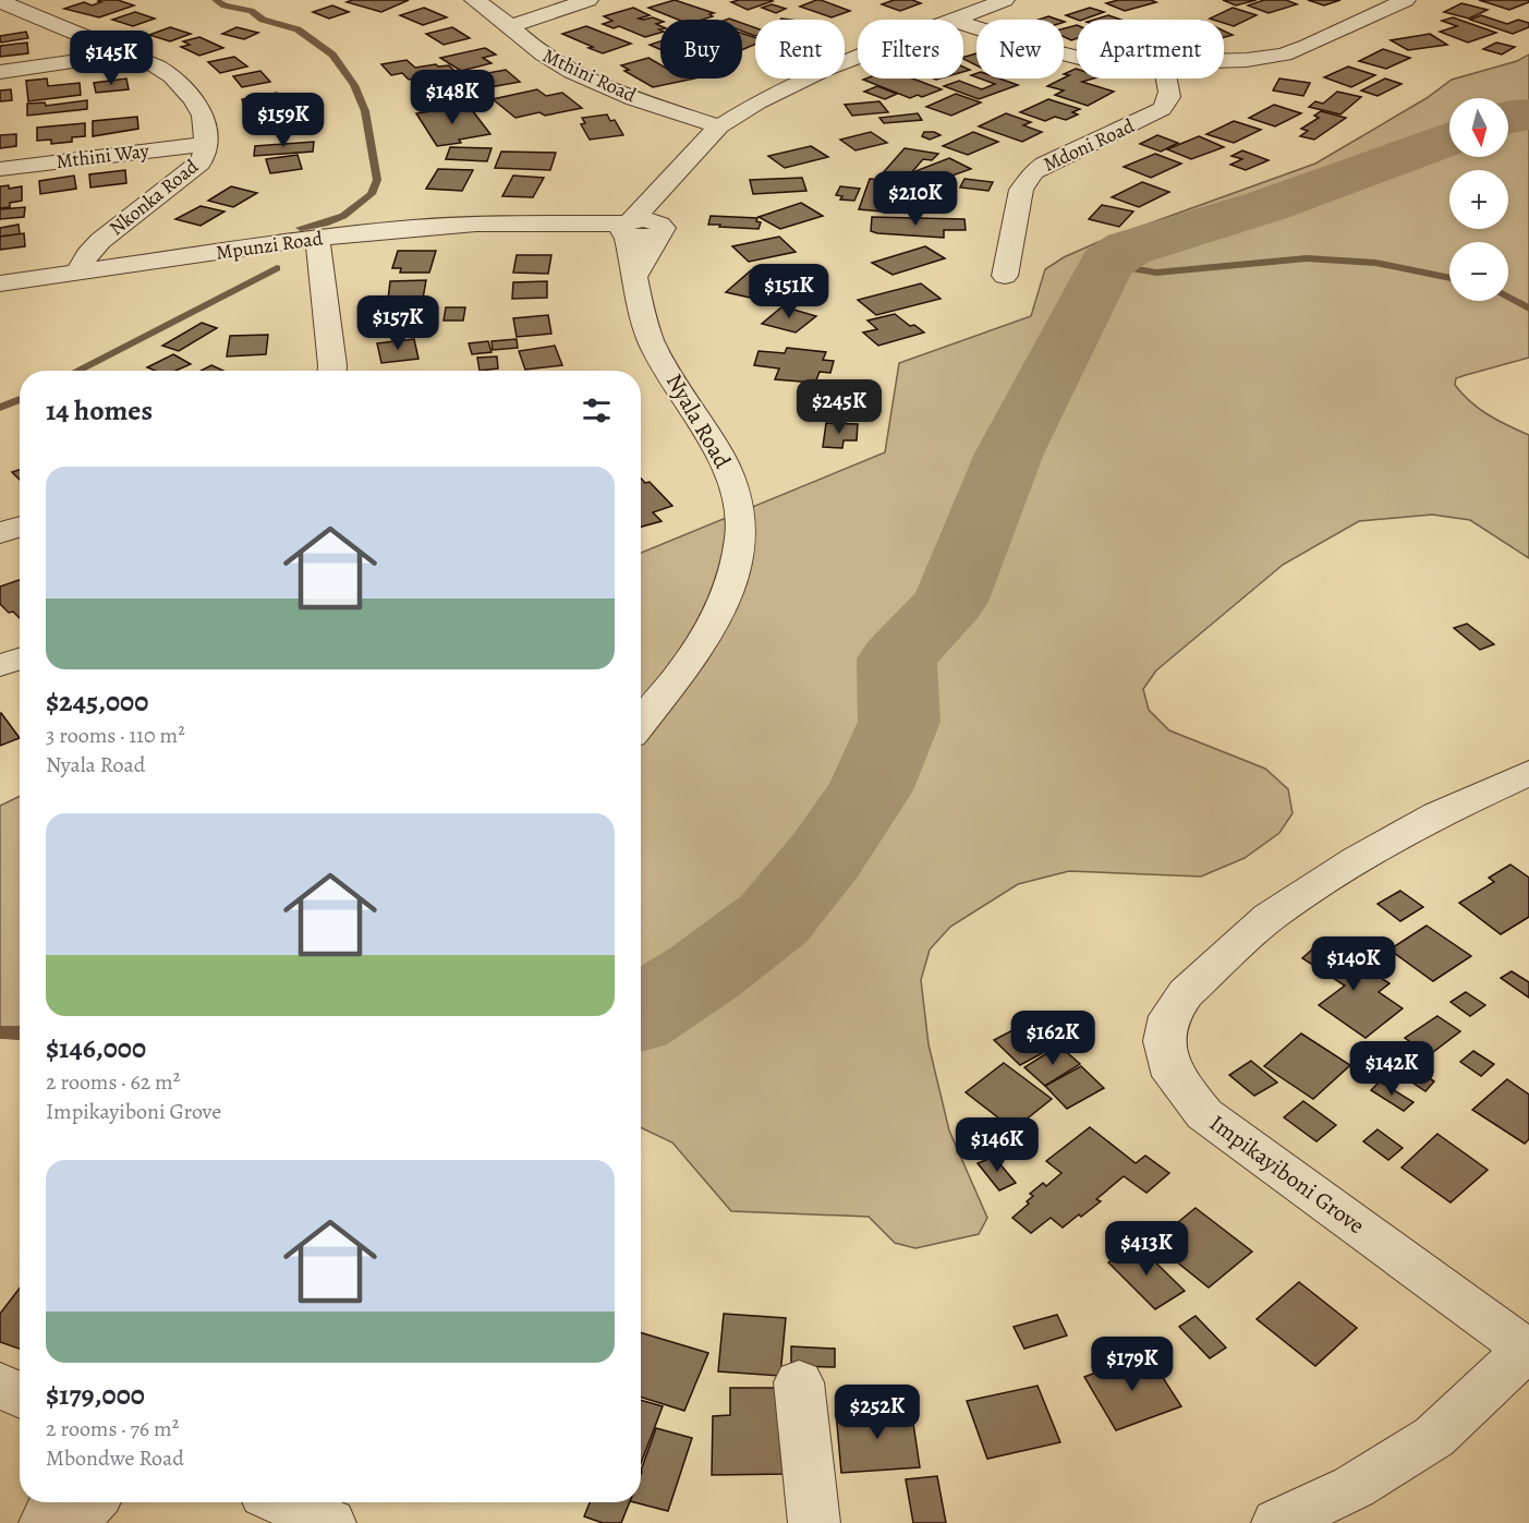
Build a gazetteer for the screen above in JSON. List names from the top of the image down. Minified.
{"streets":{"street":["Mthini Road","Mdoni Road","Mthini Way","Nkonka Road","Mpunzi Road","Nyala Road","Impikayiboni Grove"]},"crossings":[["Mthini Way","Nkonka Road"],["Nkonka Road","Mpunzi Road"],["Mpunzi Road","Nyala Road"]],"north":"bottom","page":{"chip":["Buy","Rent","Filters","New","Apartment"],"price":["$145K","$148K","$159K","$210K","$151K","$157K","$245K","$140K","$162K","$142K","$146K","$413K","$179K","$252K"],"map_buttons":["+","−"],"heading":"14 homes","list":[{"name":"$245,000","note":"3 rooms · 110 m² · Nyala Road"},{"name":"$146,000","note":"2 rooms · 62 m² · Impikayiboni Grove"},{"name":"$179,000","note":"2 rooms · 76 m² · Mbondwe Road"}]}}
